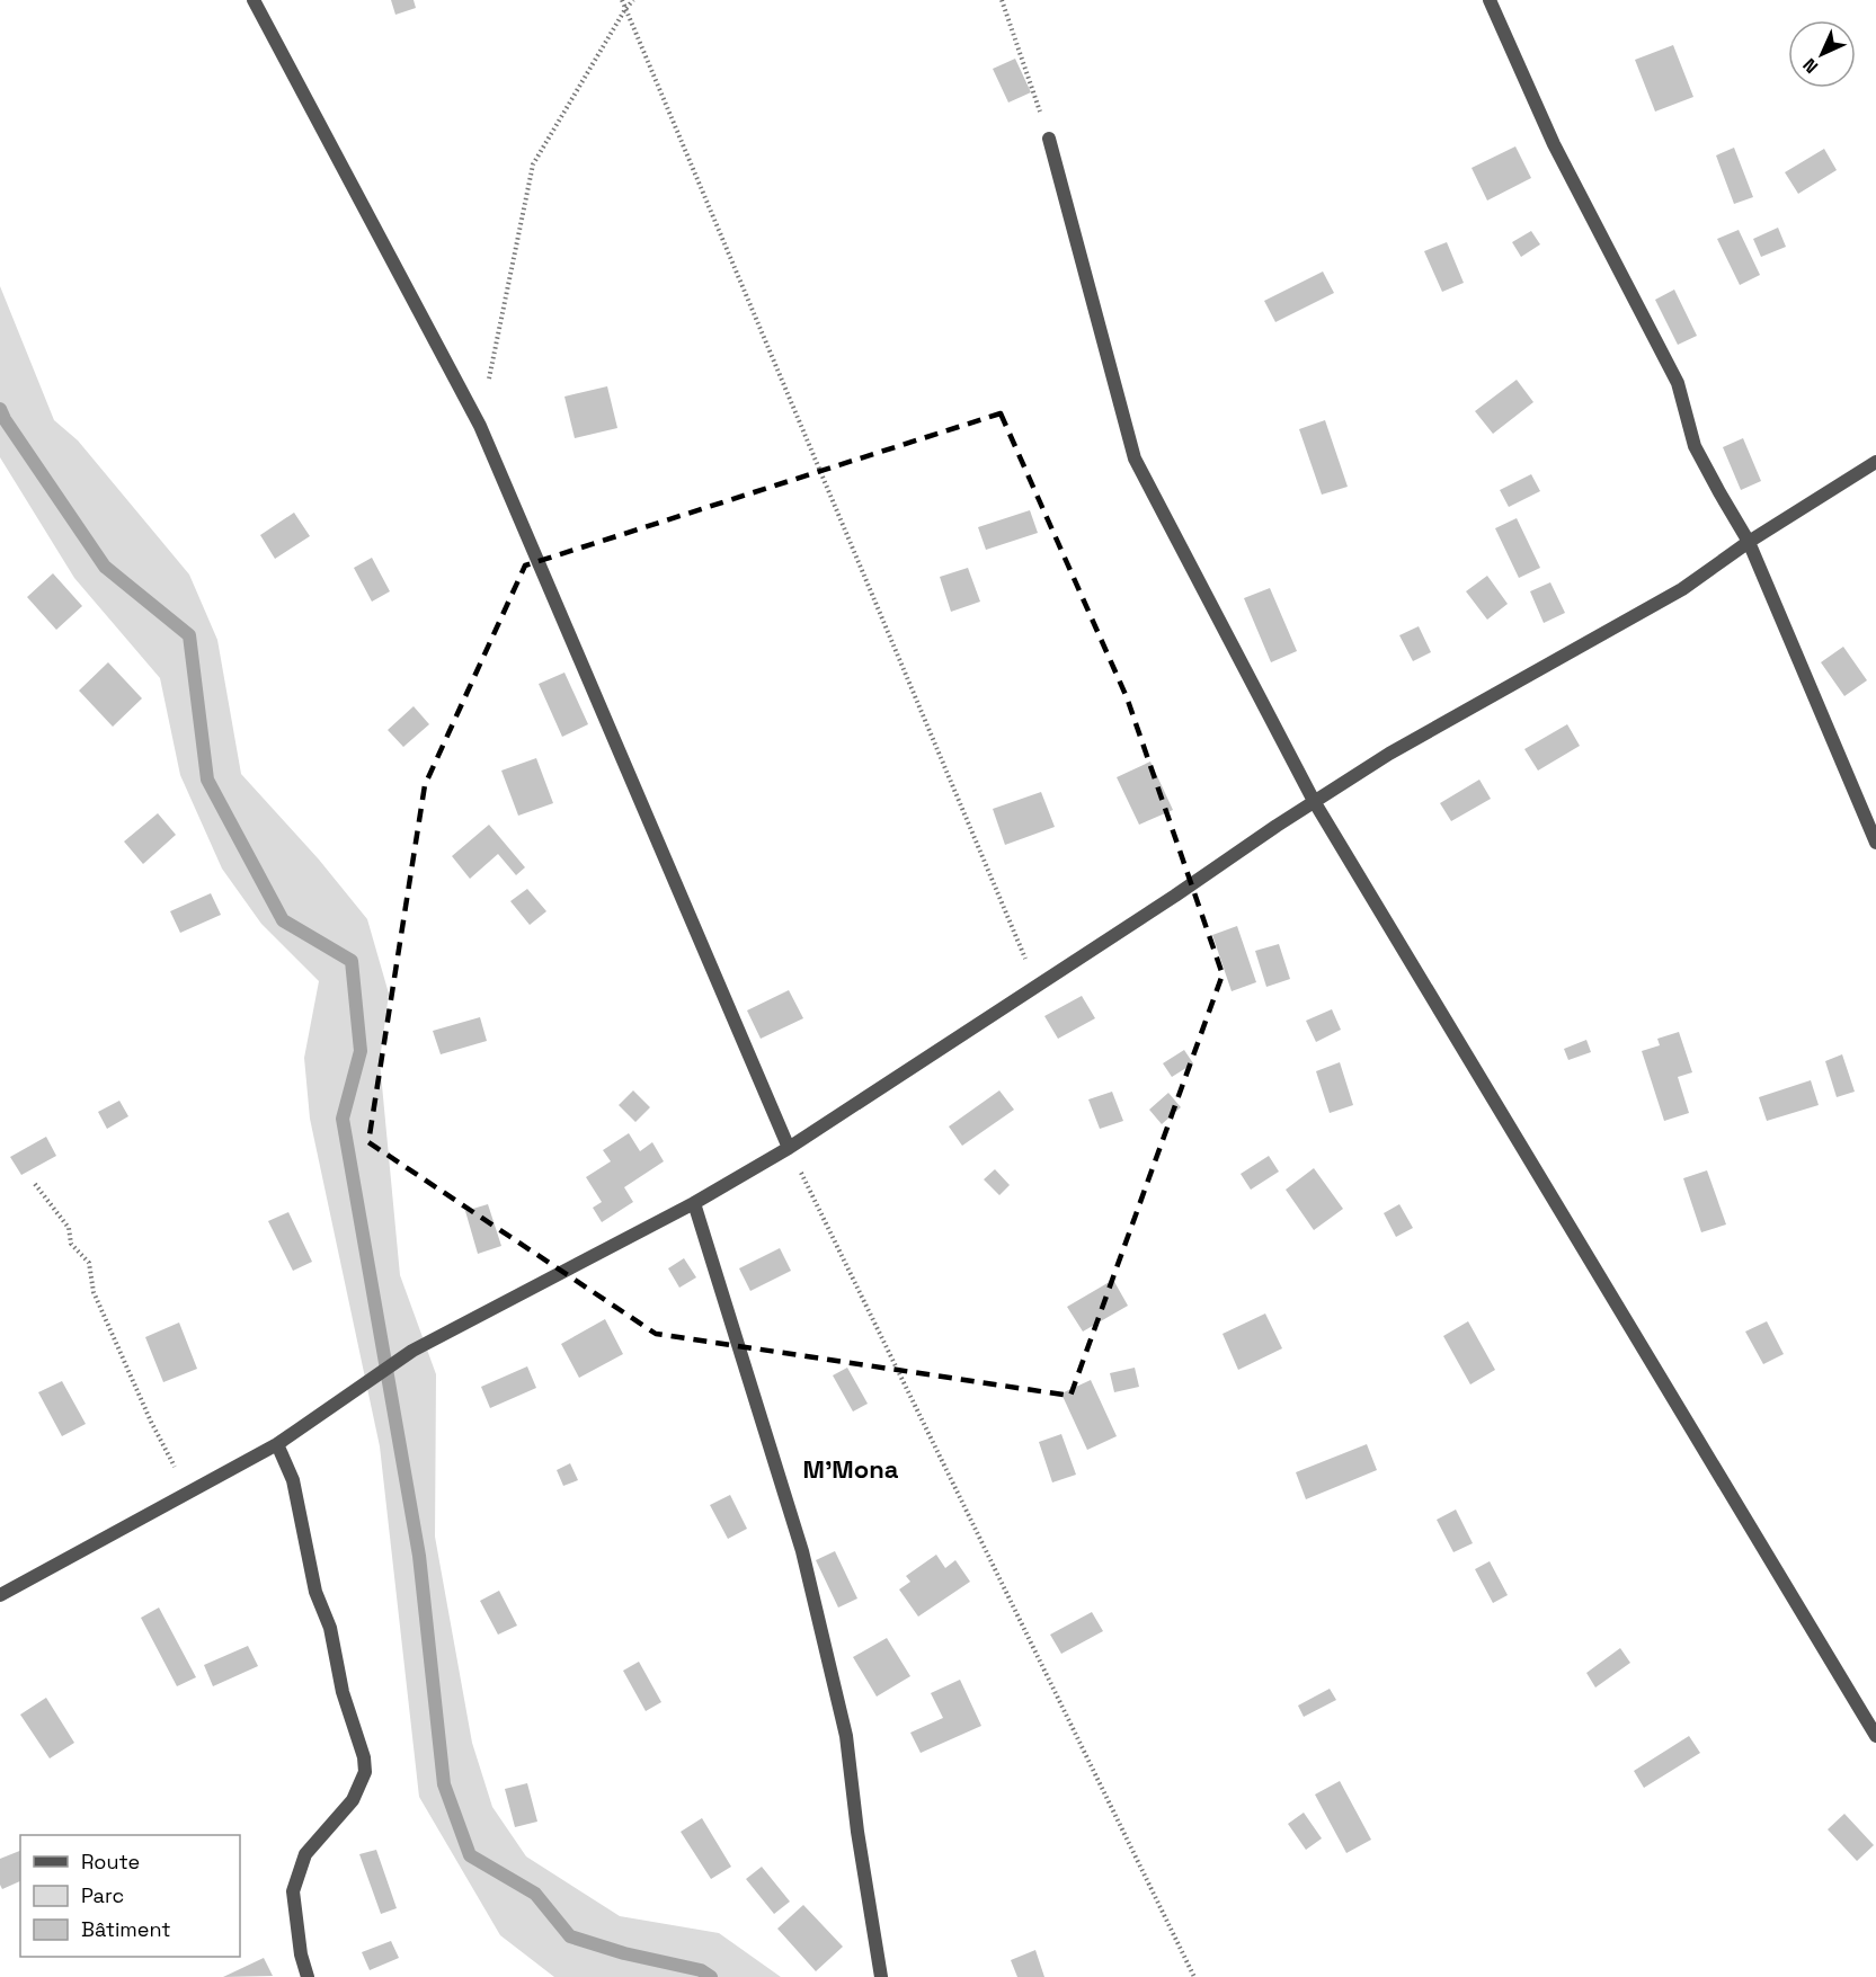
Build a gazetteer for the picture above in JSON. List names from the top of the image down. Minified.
{"districts":["M'Mona"],"legend":["Route","Parc","Bâtiment"],"north":"bottom left"}
